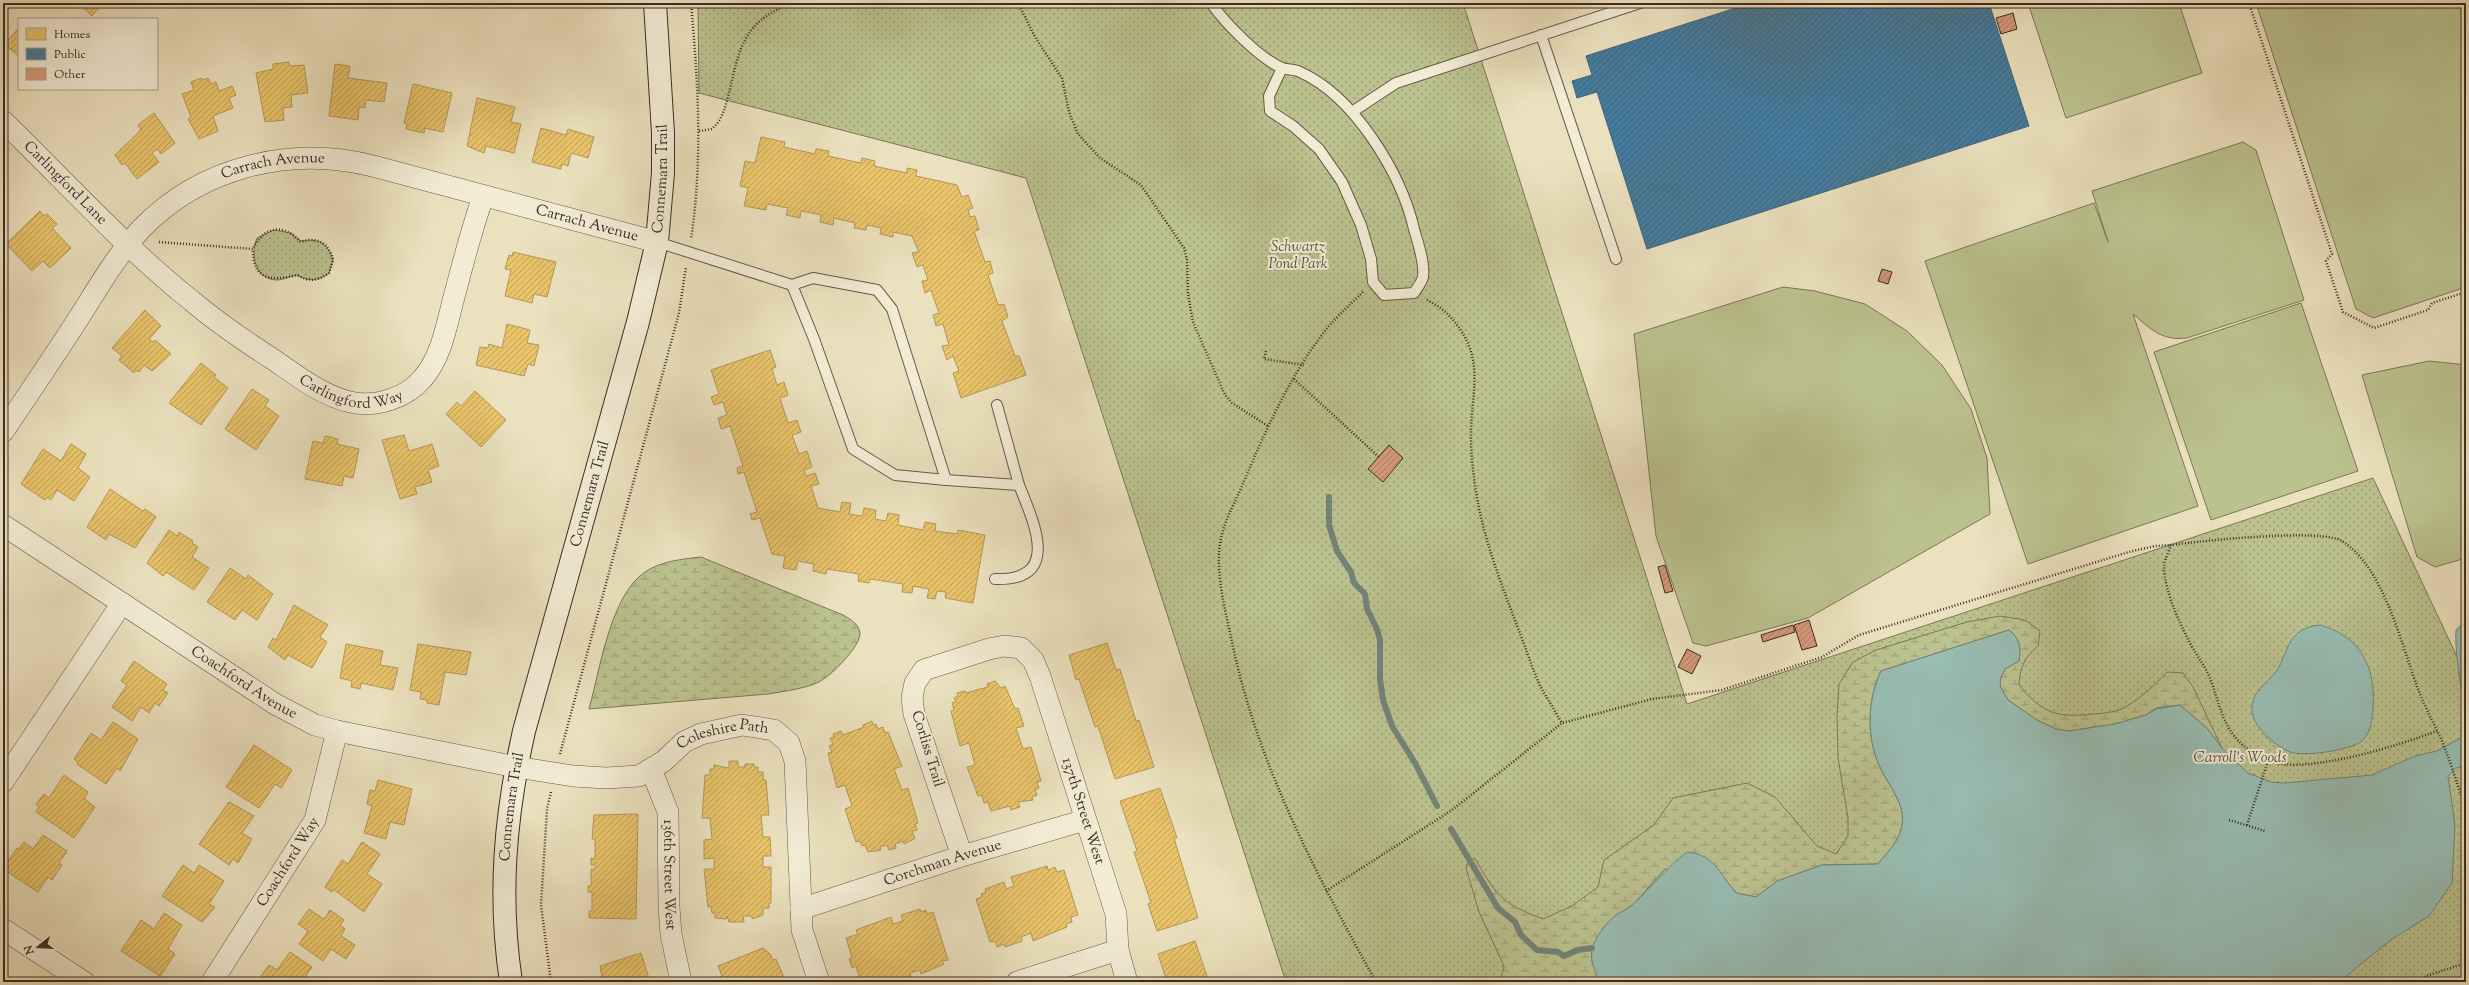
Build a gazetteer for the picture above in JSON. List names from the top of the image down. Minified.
{"streets":{"street":["Carrach Avenue","Connemara Trail","Carlingford Lane","Carlingford Way","Coachford Avenue","Coleshire Path","Corliss Trail","137th Street West","Coachford Way","Corchman Avenue","136th Street West"]},"crossings":[["Carrach Avenue","Connemara Trail"],["Carrach Avenue","Carlingford Lane"],["Carrach Avenue","Carlingford Way"],["Connemara Trail","Coachford Avenue"],["Connemara Trail","Coleshire Path"],["Carlingford Lane","Carlingford Way"],["Coachford Avenue","Coleshire Path"],["Coachford Avenue","Coachford Way"],["Coleshire Path","Corchman Avenue"],["Coleshire Path","136th Street West"],["Corliss Trail","137th Street West"],["Corliss Trail","Corchman Avenue"],["137th Street West","Corchman Avenue"]],"parks":["Schwartz Pond Park","Carroll's Woods"],"legend":["Homes","Public","Other"],"north":"left"}
